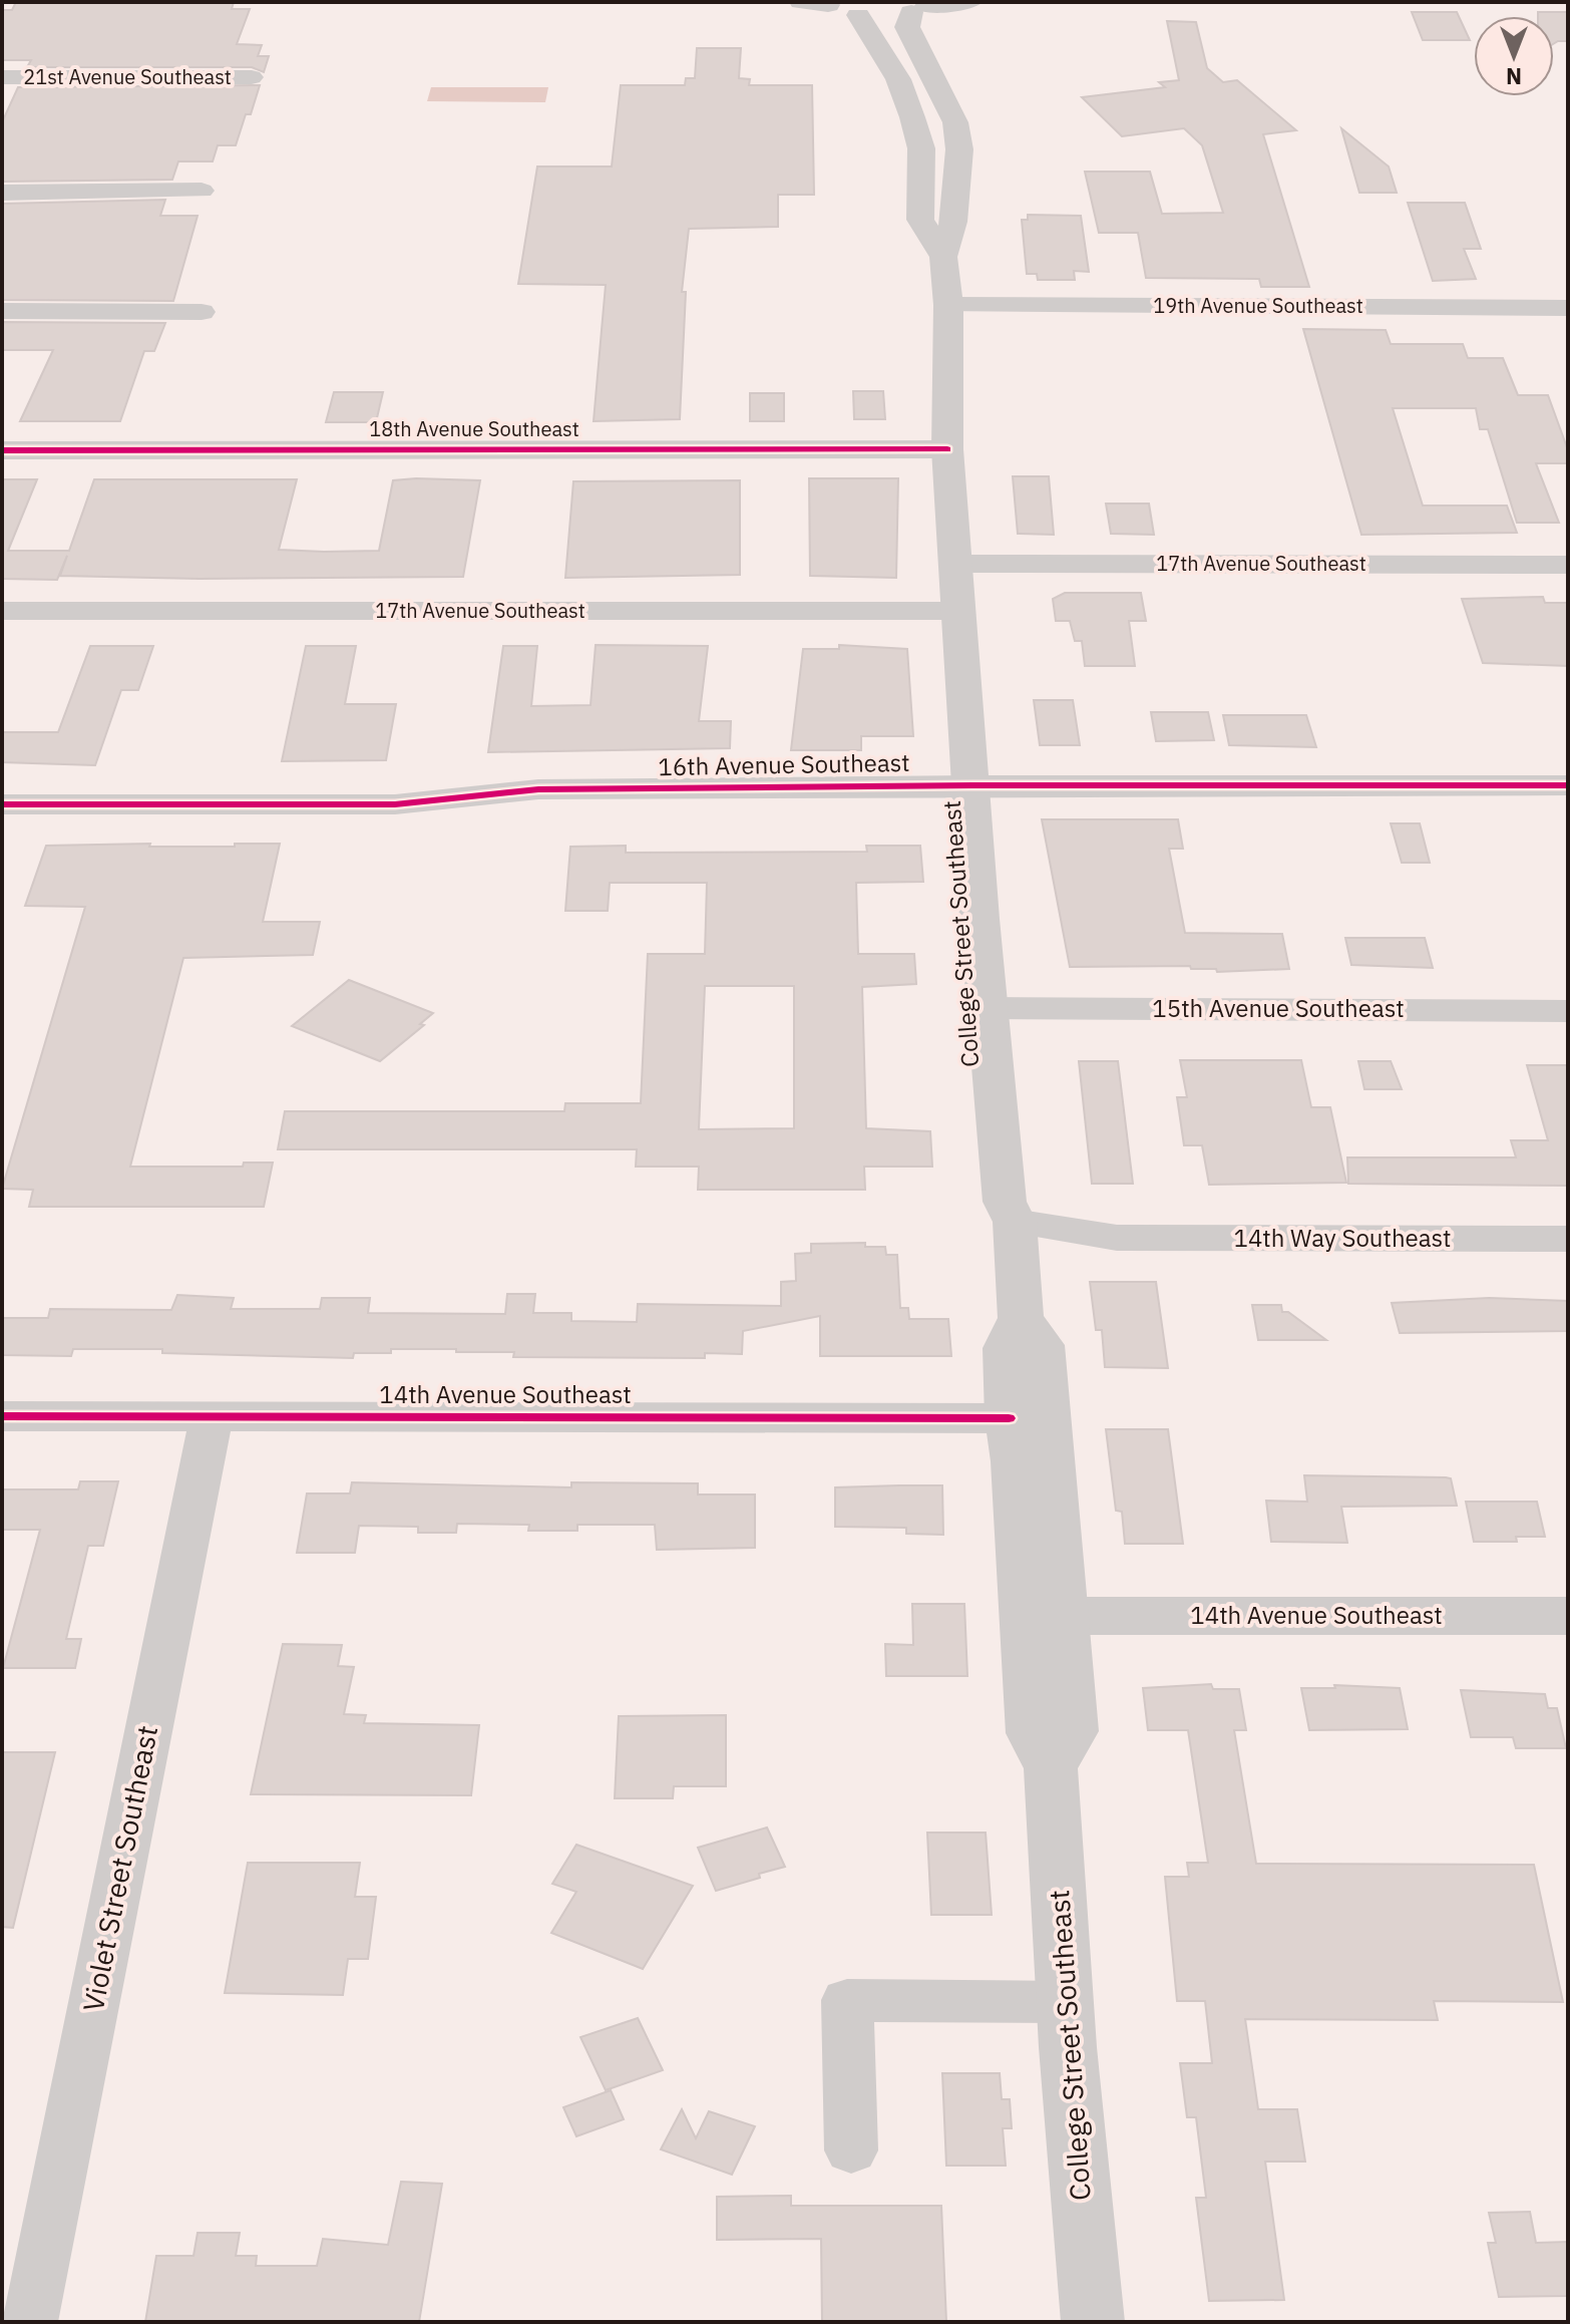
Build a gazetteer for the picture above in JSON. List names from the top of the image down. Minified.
{"streets":{"main road":["College Street Southeast","14th Avenue Southeast"],"street":["21st Avenue Southeast","19th Avenue Southeast","18th Avenue Southeast","17th Avenue Southeast","16th Avenue Southeast","15th Avenue Southeast","14th Way Southeast","Violet Street Southeast"]},"crossings":[["19th Avenue Southeast","College Street Southeast"],["18th Avenue Southeast","College Street Southeast"],["17th Avenue Southeast","College Street Southeast"],["16th Avenue Southeast","College Street Southeast"],["College Street Southeast","15th Avenue Southeast"],["College Street Southeast","14th Way Southeast"],["College Street Southeast","14th Avenue Southeast"],["14th Avenue Southeast","Violet Street Southeast"]],"north":"bottom"}
